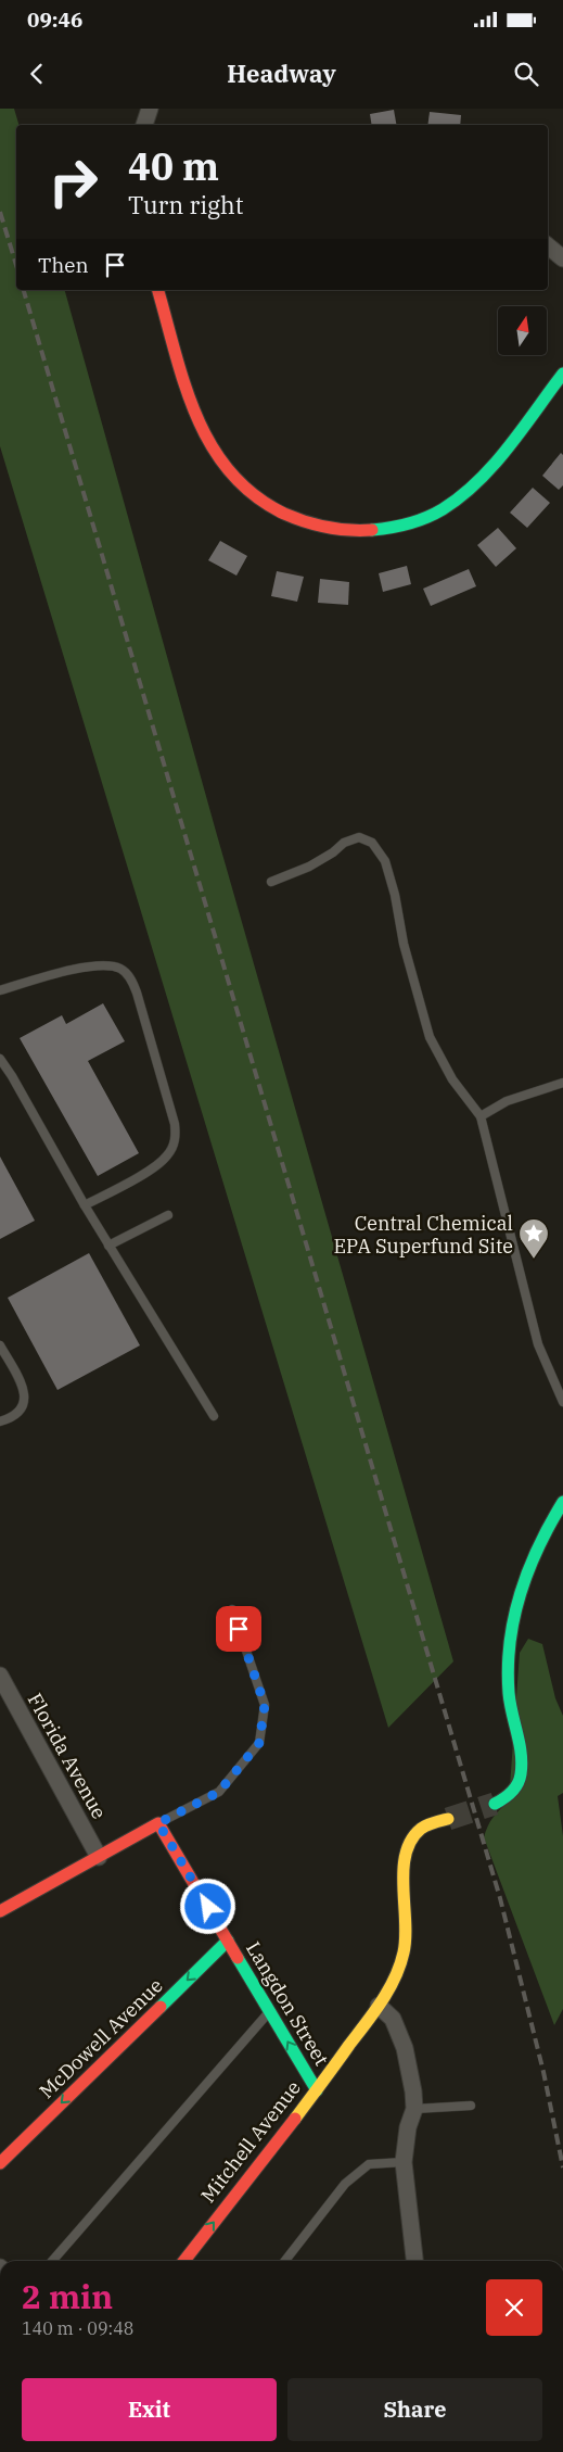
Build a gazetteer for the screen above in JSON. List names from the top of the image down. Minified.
{"streets":{"street":["Florida Avenue","Langdon Street","McDowell Avenue","Mitchell Avenue"]},"crossings":[["Langdon Street","McDowell Avenue"],["Langdon Street","Mitchell Avenue"]],"one_way":["McDowell Avenue","Mitchell Avenue"],"places":{"place":["Central Chemical EPA Superfund Site"]},"north":"top","page":{"status":"09:46","header":"Headway","turn":["40 m","Turn right"],"then":"Then","heading":["2 min","140 m · 09:48"],"buttons":["Exit","Share"]}}
